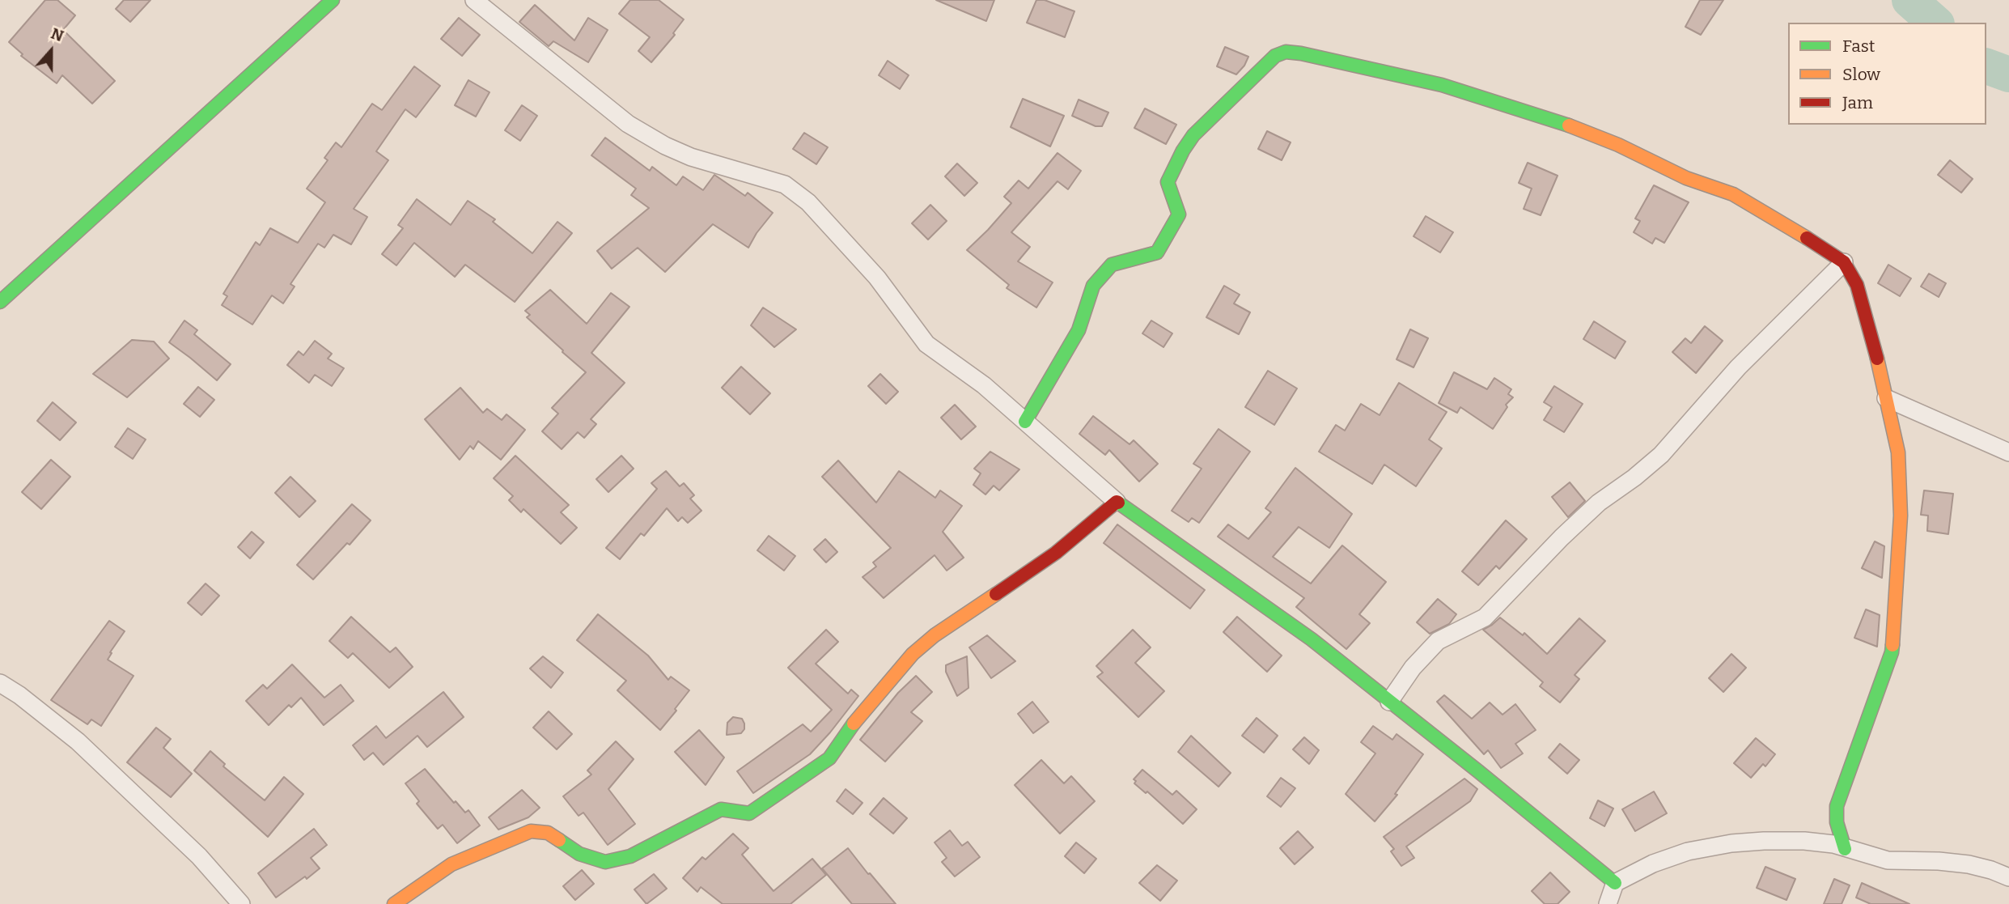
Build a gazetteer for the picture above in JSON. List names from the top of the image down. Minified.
{"legend":["Fast","Slow","Jam"],"north":"top"}
